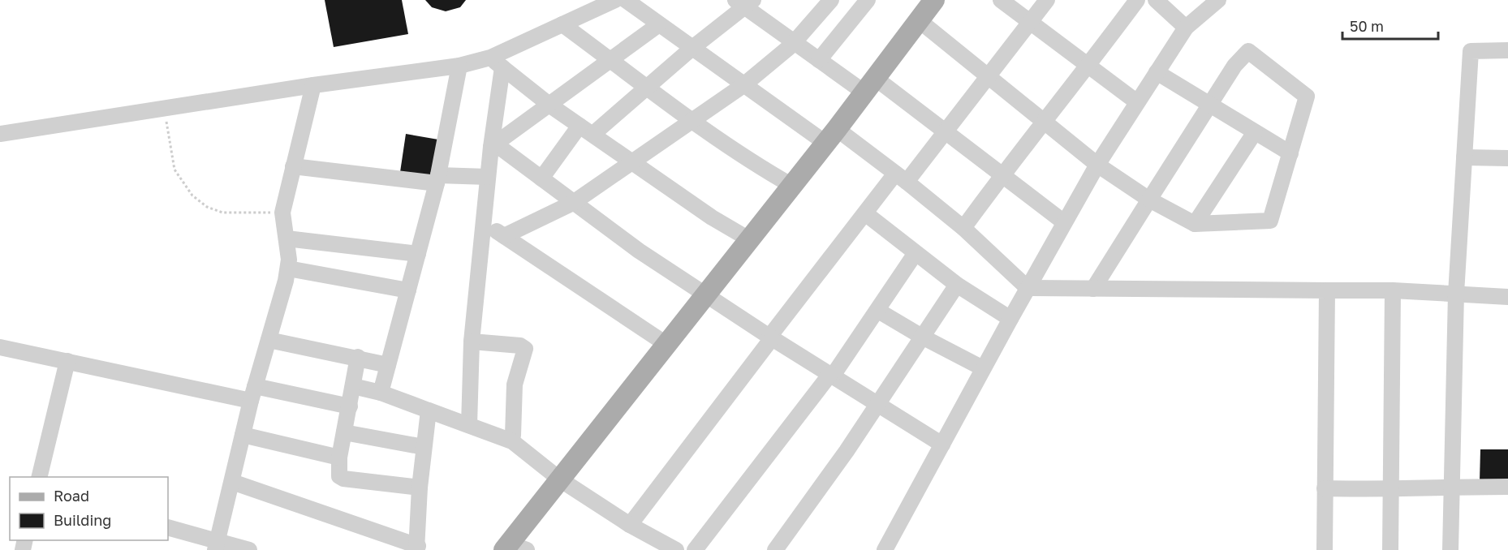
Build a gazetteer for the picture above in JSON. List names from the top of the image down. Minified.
{"legend":["Road","Building"],"scale_bar":"50 m"}
